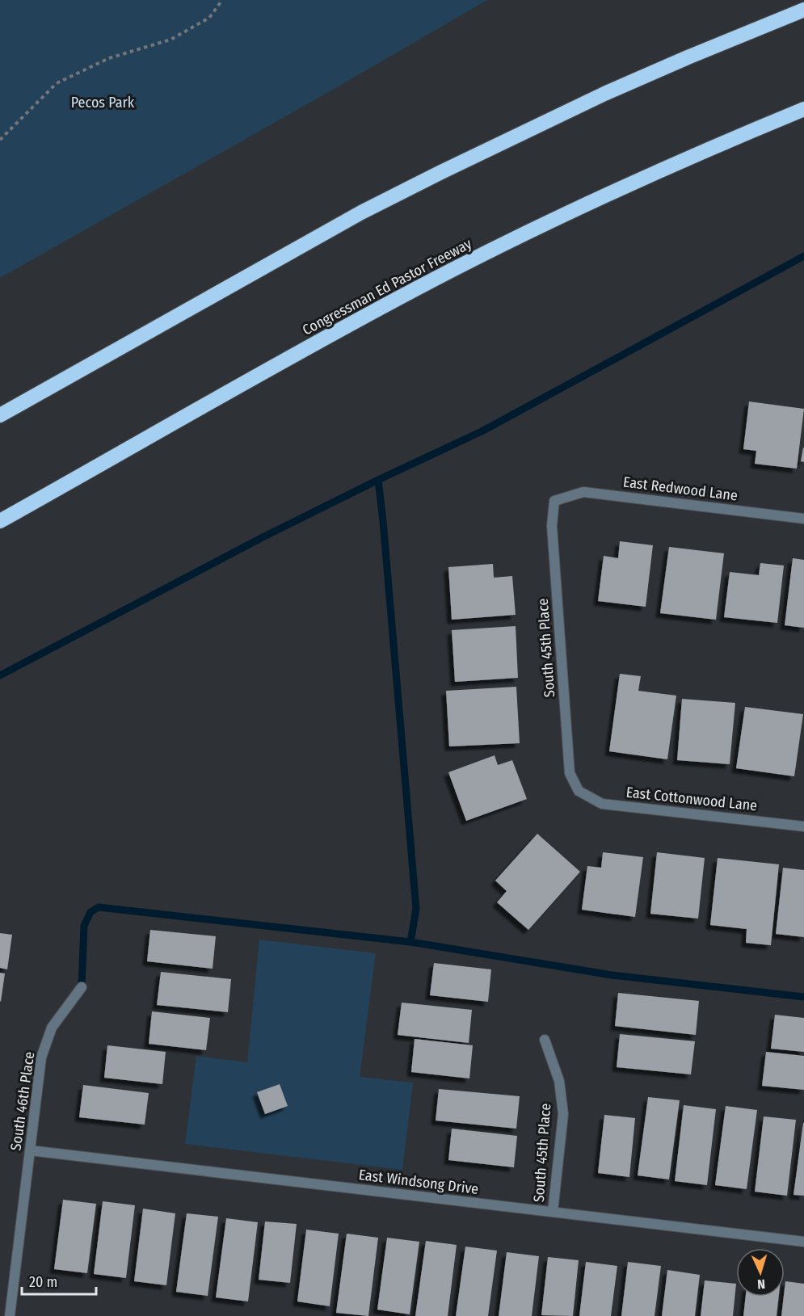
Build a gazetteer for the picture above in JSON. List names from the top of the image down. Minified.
{"streets":{"highway":["Congressman Ed Pastor Freeway"],"street":["East Redwood Lane","South 45th Place","East Cottonwood Lane","South 46th Place","East Windsong Drive"]},"crossings":[["East Redwood Lane","South 45th Place"],["South 45th Place","East Cottonwood Lane"],["South 45th Place","East Windsong Drive"],["South 46th Place","East Windsong Drive"]],"parks":["Pecos Park"],"scale_bar":"20 m","north":"bottom"}
